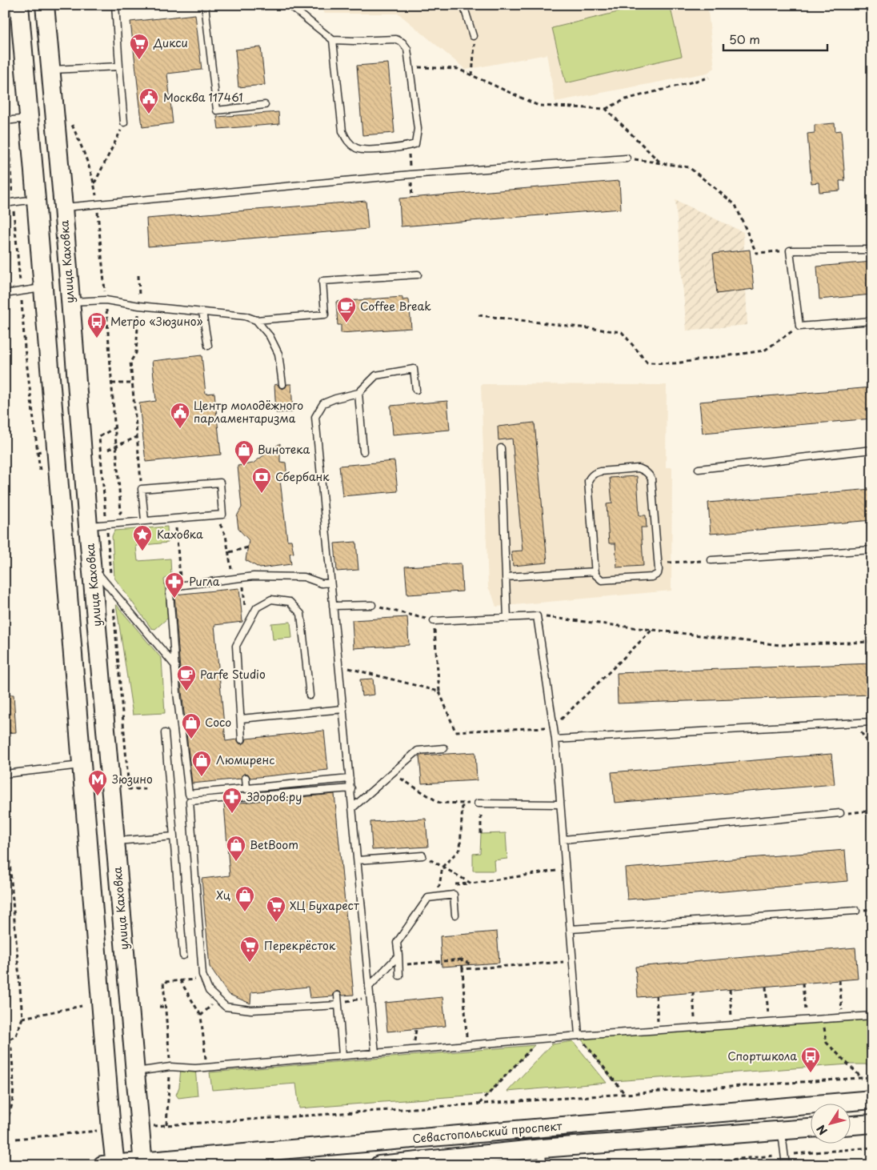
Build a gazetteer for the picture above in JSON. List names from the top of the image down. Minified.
{"streets":{"main road":["улица Каховка","Севастопольский проспект"]},"crossings":[["улица Каховка","Севастопольский проспект"]],"places":{"supermarket":["Дикси","ХЦ Бухарест","Перекрёсток"],"public building":["Москва 117461","Центр молодёжного парламентаризма"],"cafe":["Coffee Break","Parfe Studio"],"bus stop":["Метро «Зюзино»","Спортшкола"],"shop":["Винотека","Coco","Люмиренс","BetBoom","Хц"],"bank":["Сбербанк"],"place":["Каховка"],"pharmacy":["Ригла","Здоров.ру"],"metro station":["Зюзино"]},"scale_bar":"50 m","north":"bottom left"}
